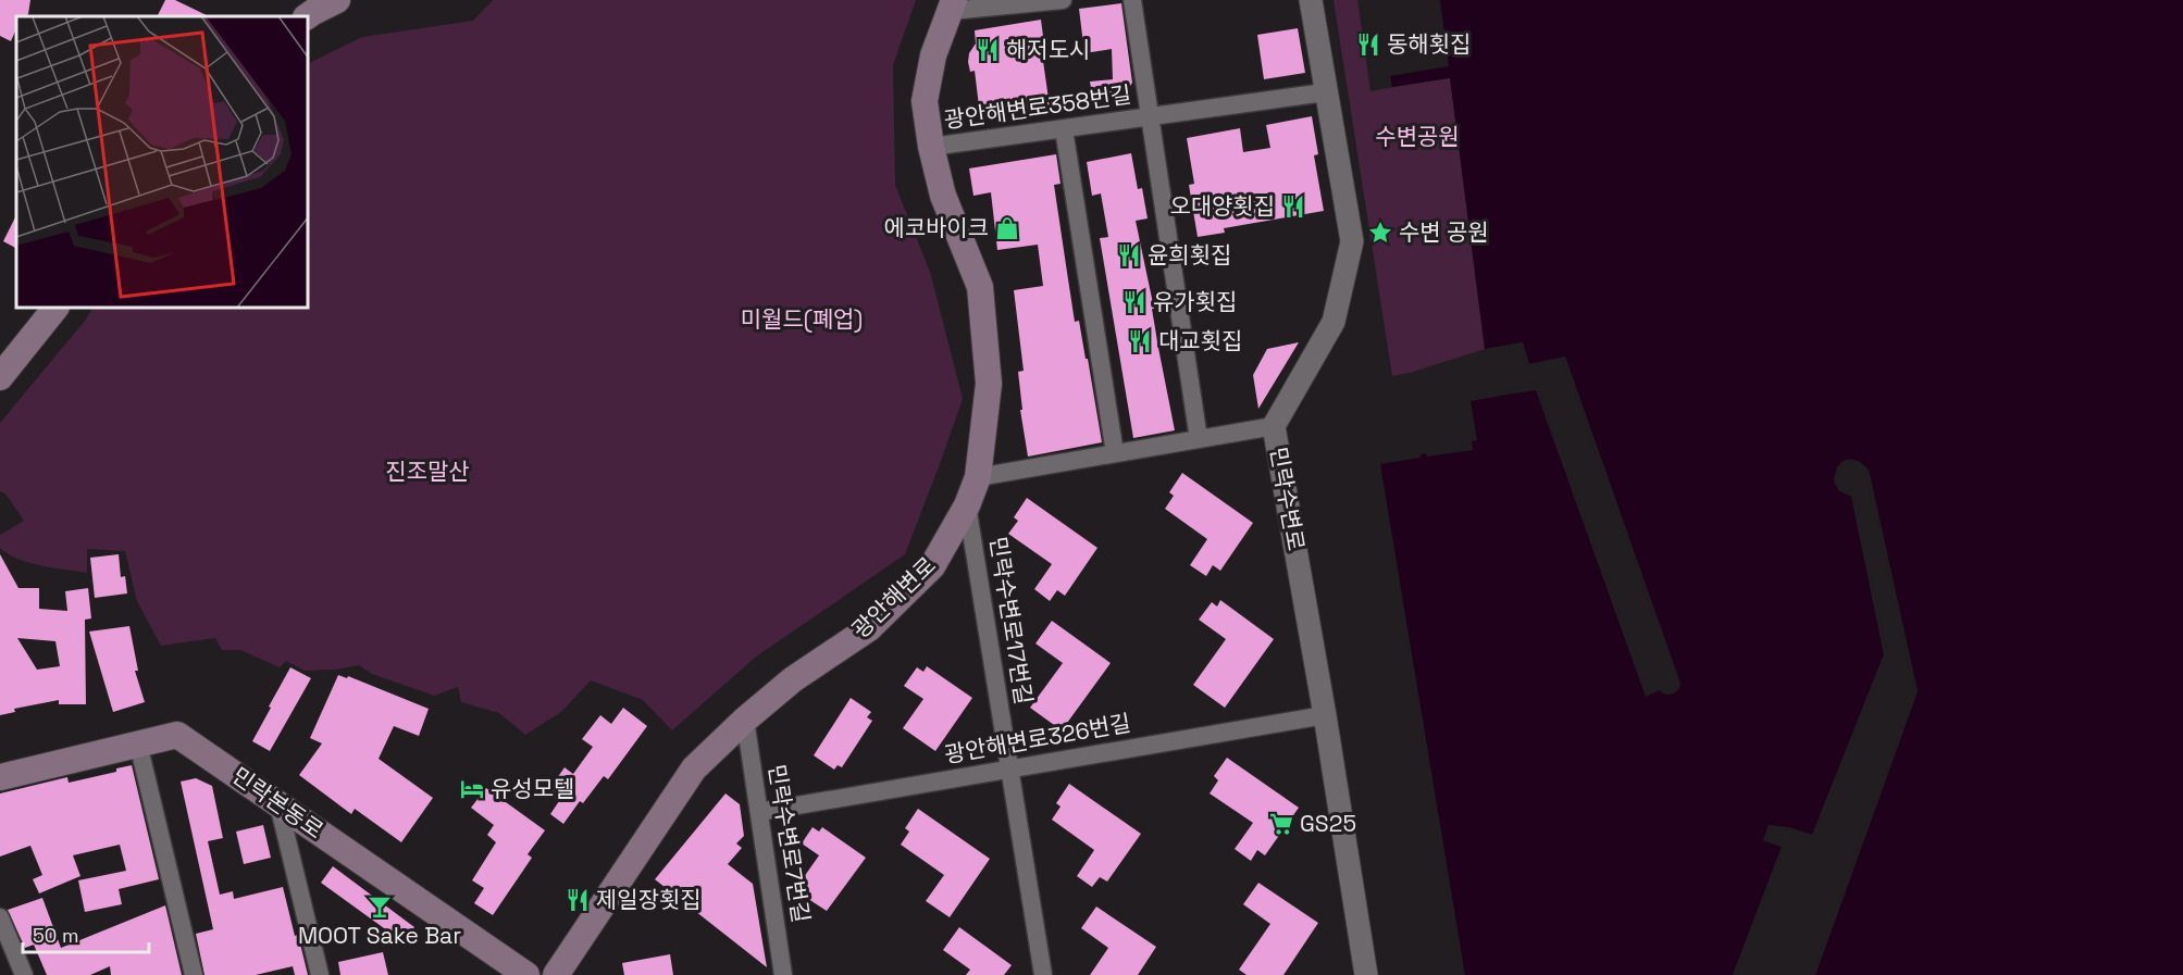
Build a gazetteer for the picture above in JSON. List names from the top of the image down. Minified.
{"streets":{"main road":["광안해변로","민락본동로"],"street":["광안해변로358번길","민락수변로","민락수변로17번길","광안해변로326번길","민락수변로7번길"]},"crossings":[["광안해변로358번길","민락수변로"],["광안해변로358번길","광안해변로"],["민락수변로","광안해변로326번길"],["광안해변로","민락수변로17번길"],["광안해변로","민락수변로7번길"],["민락수변로17번길","광안해변로326번길"],["광안해변로326번길","민락수변로7번길"]],"parks":["수변공원","미월드(폐업)","진조말산"],"places":{"restaurant":["동해횟집","해저도시","오대양횟집","윤희횟집","유가횟집","대교횟집","제일장횟집"],"shop":["에코바이크"],"place":["수변 공원"],"hotel":["유성모텔"],"supermarket":["GS25"],"bar":["MOOT Sake Bar"]},"scale_bar":"50 m"}
